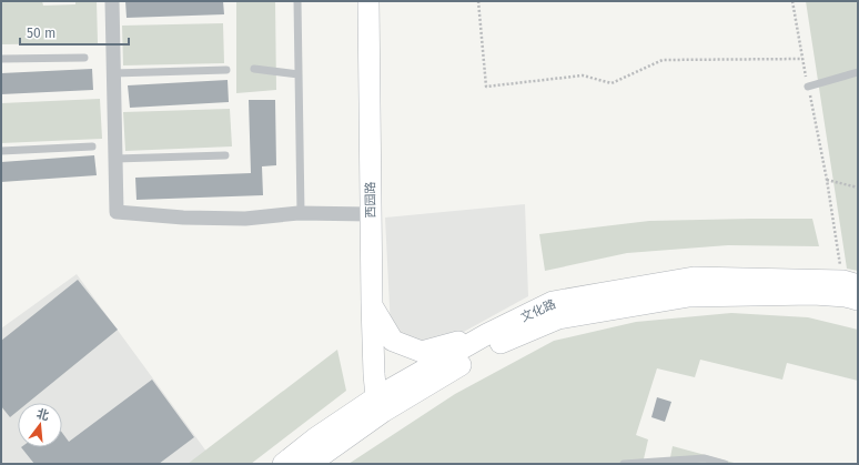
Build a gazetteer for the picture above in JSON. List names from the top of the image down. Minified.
{"streets":{"main road":["西园路","文化路"]},"crossings":[["西园路","文化路"]],"scale_bar":"50 m","north":"top"}
